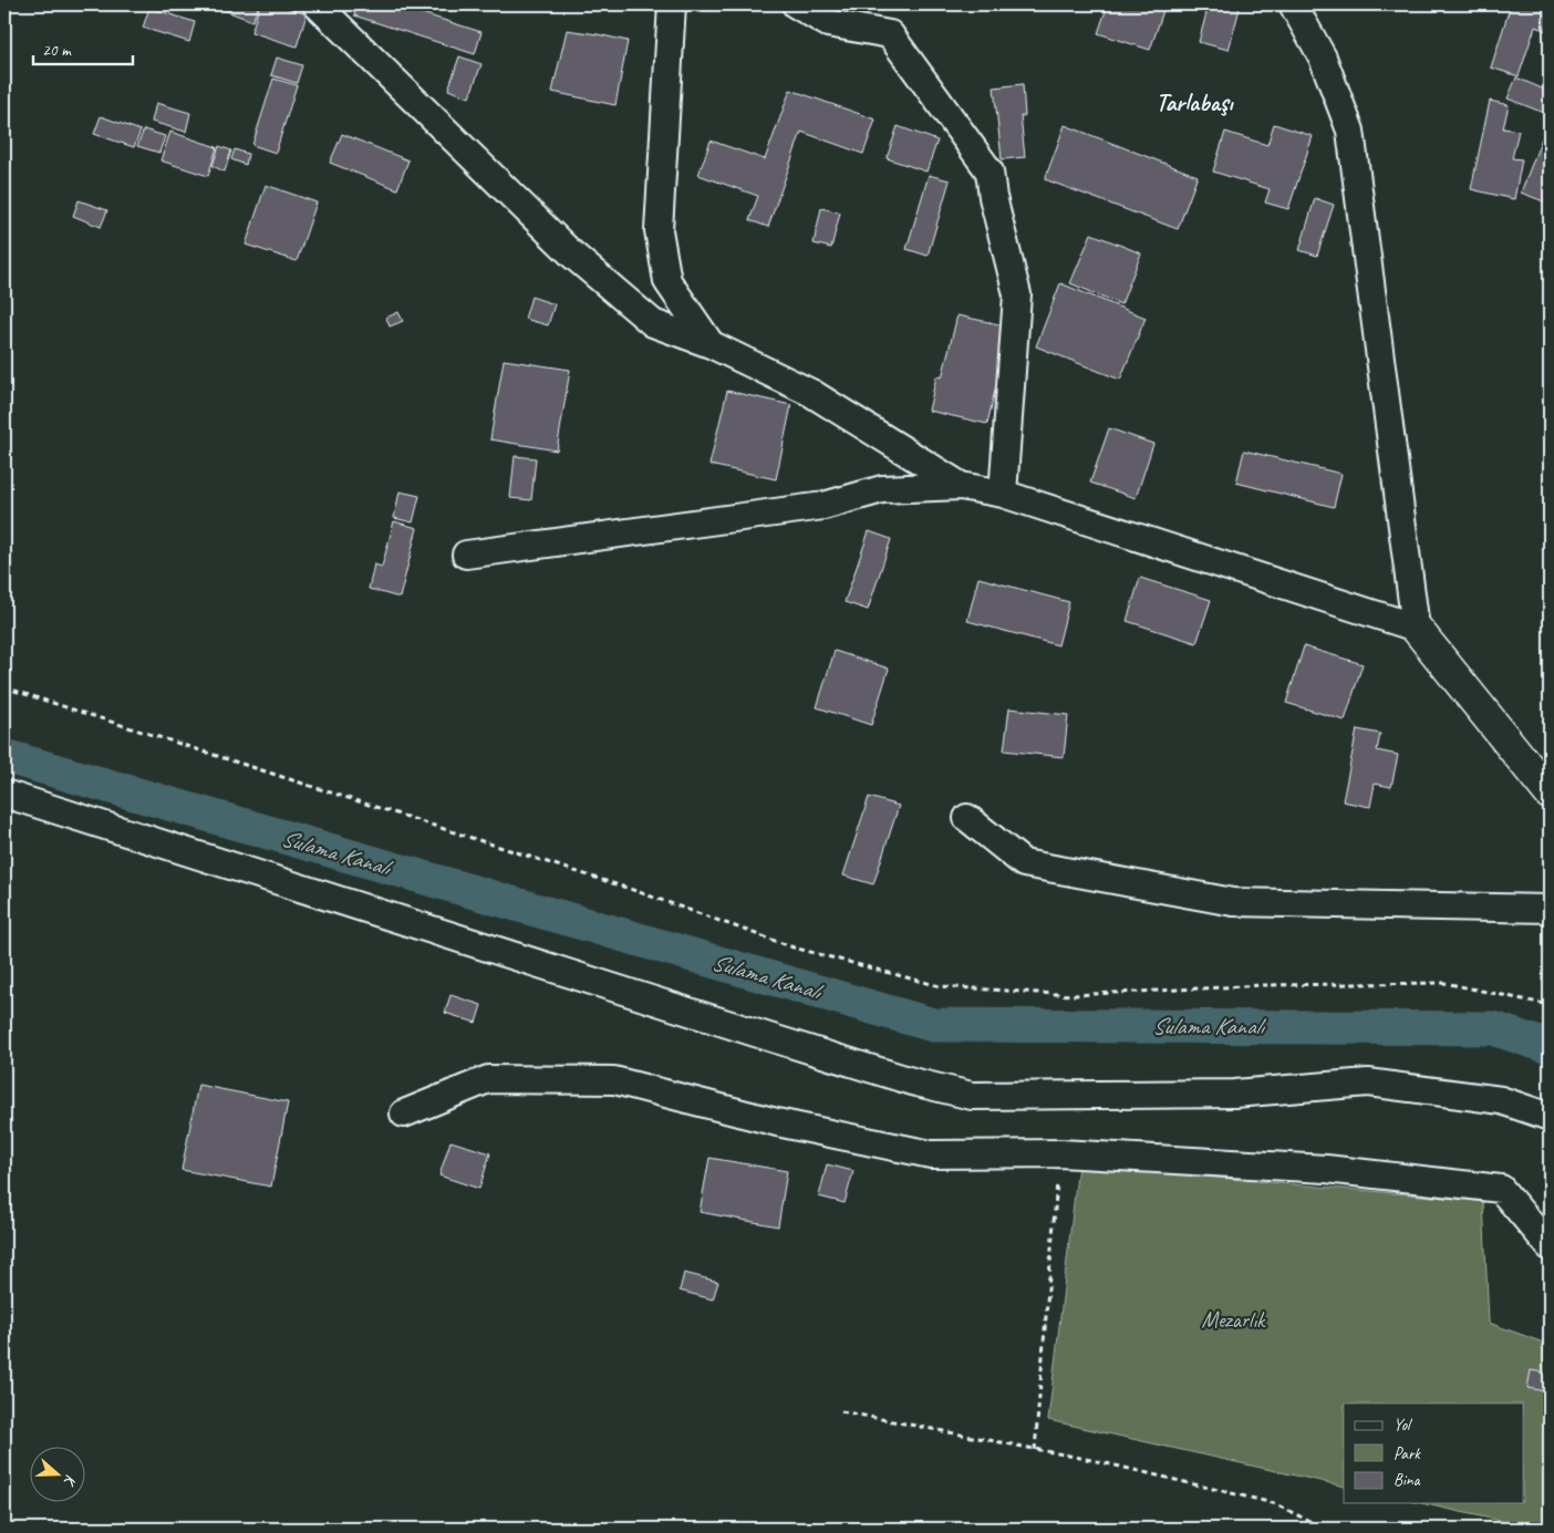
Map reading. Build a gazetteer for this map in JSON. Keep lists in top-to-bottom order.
{
  "districts": ["Tarlabaşı"],
  "water": ["Sulama Kanalı"],
  "parks": ["Mezarlık"],
  "legend": ["Yol", "Park", "Bina"],
  "scale_bar": "20 m",
  "north": "right"
}
